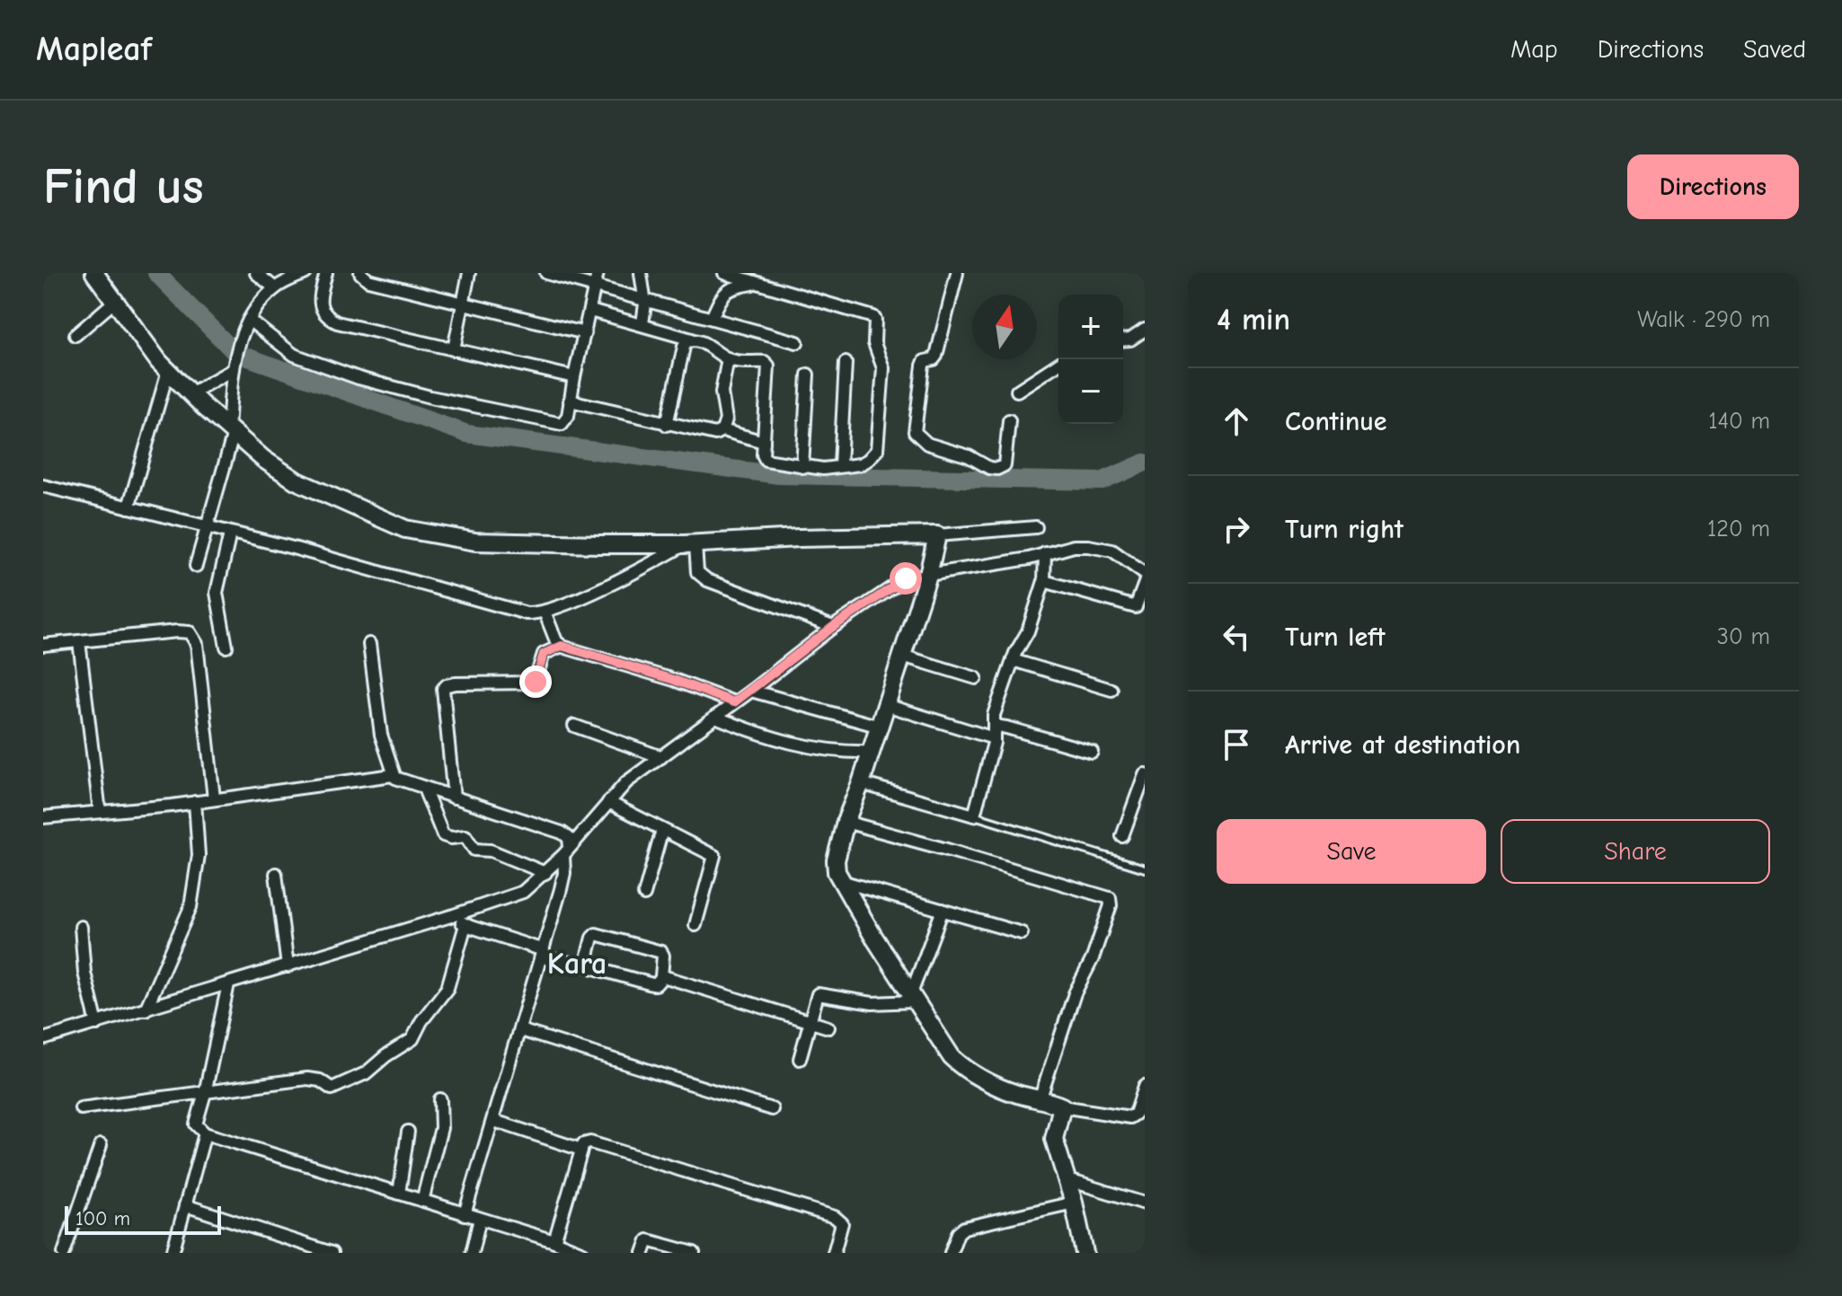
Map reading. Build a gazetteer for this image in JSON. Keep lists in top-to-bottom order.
{
  "districts": ["Kara"],
  "scale_bar": "100 m",
  "north": "top",
  "page": {
    "header": "Mapleaf",
    "nav": ["Map", "Directions", "Saved"],
    "buttons": [
      "Directions",
      ["Save", "Share"]
    ],
    "title": "Find us",
    "heading": ["4 min", "Walk · 290 m"],
    "map_buttons": ["+", "−"],
    "list": [
      ["Continue", "140 m"],
      ["Turn right", "120 m"],
      ["Turn left", "30 m"],
      "Arrive at destination"
    ],
    "scale": "100 m"
  }
}
